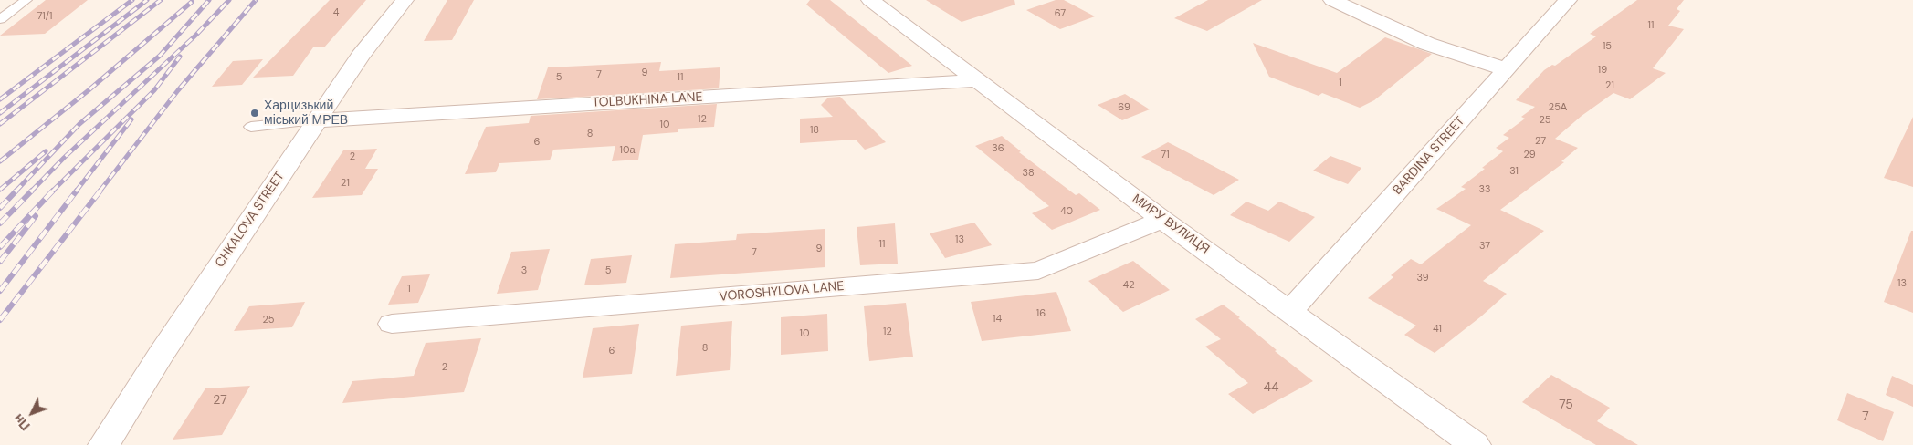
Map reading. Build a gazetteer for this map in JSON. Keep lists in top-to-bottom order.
{
  "streets": {
    "street": [
      "TOLBUKHINA LANE",
      "BARDINA STREET",
      "CHKALOVA STREET",
      "МИРУ ВУЛИЦЯ",
      "VOROSHYLOVA LANE"
    ]
  },
  "crossings": [
    ["TOLBUKHINA LANE", "CHKALOVA STREET"],
    ["TOLBUKHINA LANE", "МИРУ ВУЛИЦЯ"],
    ["BARDINA STREET", "МИРУ ВУЛИЦЯ"],
    ["МИРУ ВУЛИЦЯ", "VOROSHYLOVA LANE"]
  ],
  "places": ["Харцизький міський МРЕВ"],
  "house_numbers": [
    "4",
    "67",
    "71/1",
    "11",
    "15",
    "19",
    "9",
    "7",
    "5",
    "11",
    "1",
    "21",
    "69",
    "25А",
    "12",
    "25",
    "10",
    "18",
    "8",
    "27",
    "6",
    "36",
    "10а",
    "71",
    "29",
    "2",
    "31",
    "38",
    "21",
    "33",
    "40",
    "13",
    "11",
    "37",
    "9",
    "7",
    "3",
    "5",
    "39",
    "13",
    "42",
    "1",
    "16",
    "14",
    "25",
    "41",
    "12",
    "10",
    "8",
    "6",
    "2",
    "44",
    "27",
    "75",
    "7"
  ],
  "north": "bottom left"
}
